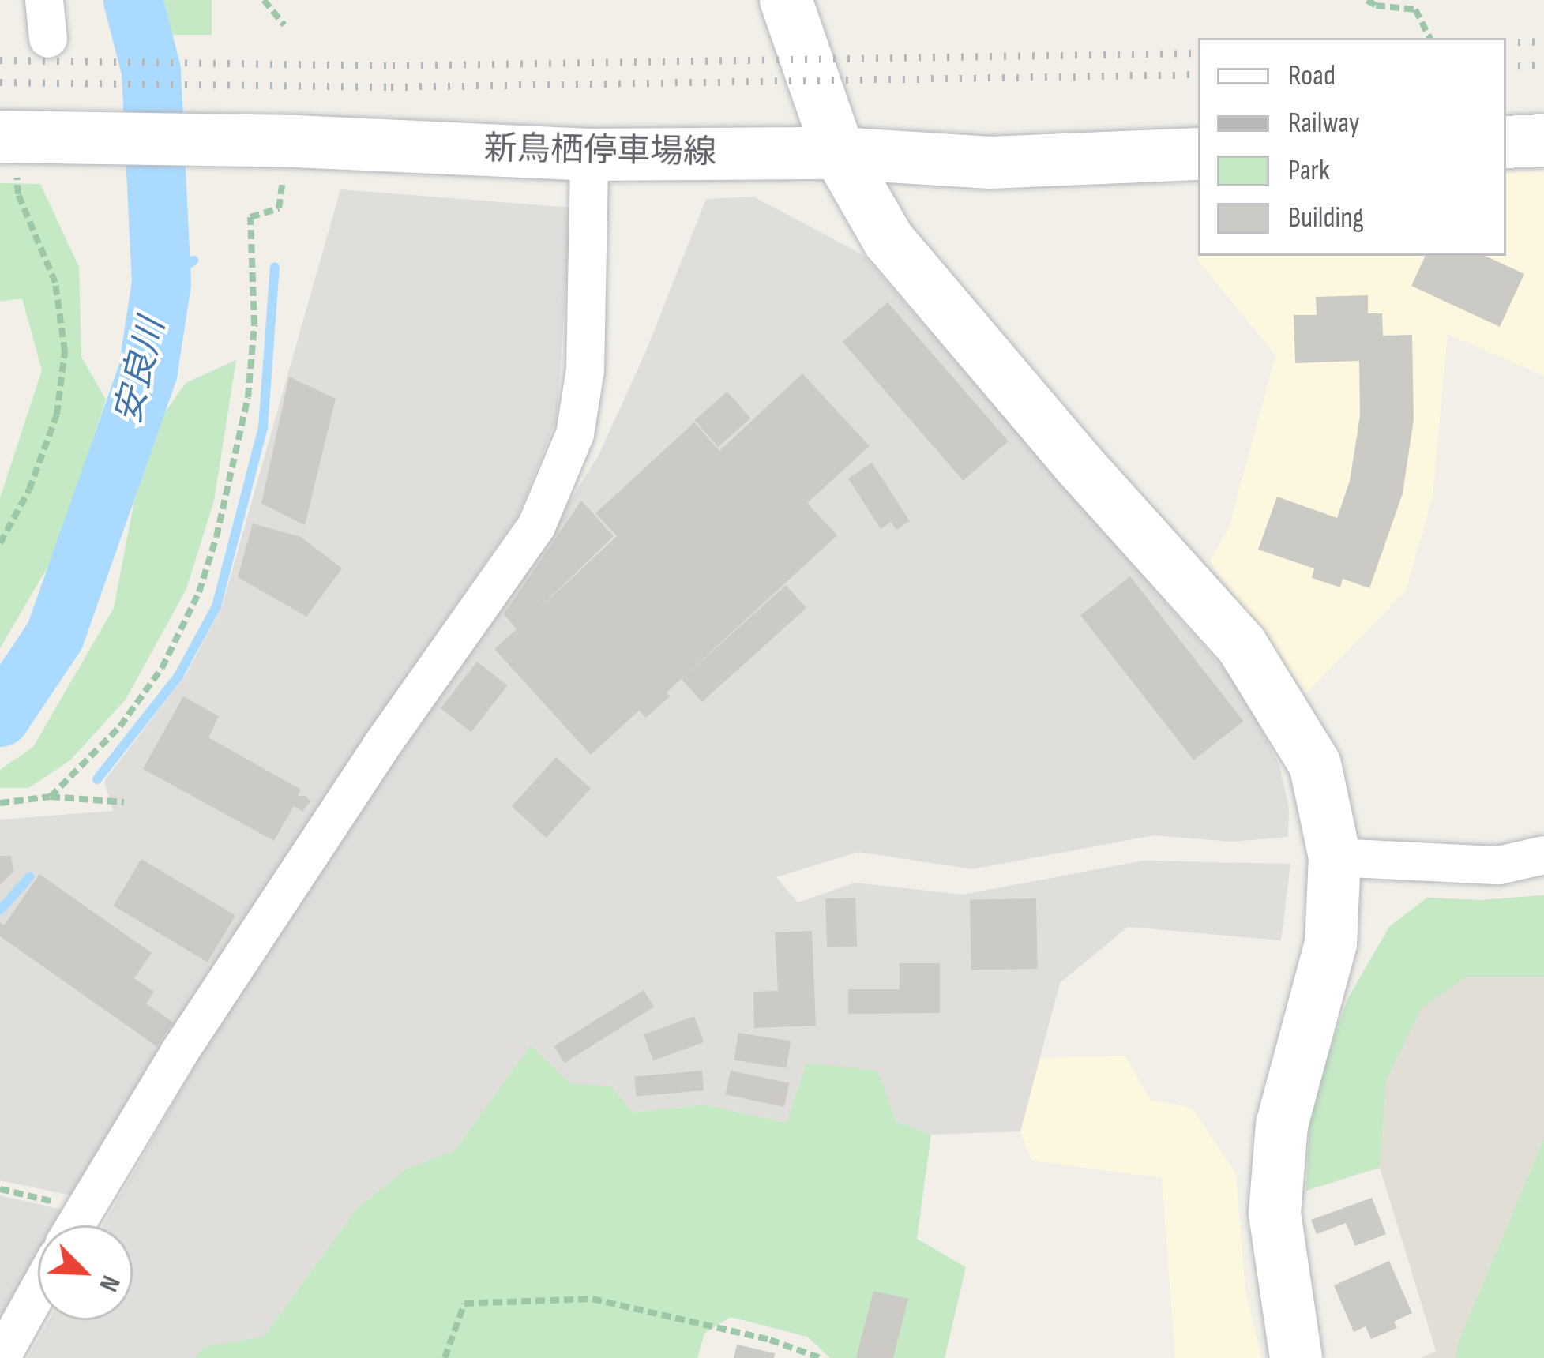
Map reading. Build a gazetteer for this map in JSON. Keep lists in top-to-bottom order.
{
  "streets": {
    "street": ["新鳥栖停車場線"]
  },
  "water": ["安良川"],
  "legend": [
    "Road",
    "Railway",
    "Park",
    "Building"
  ],
  "north": "bottom right"
}
